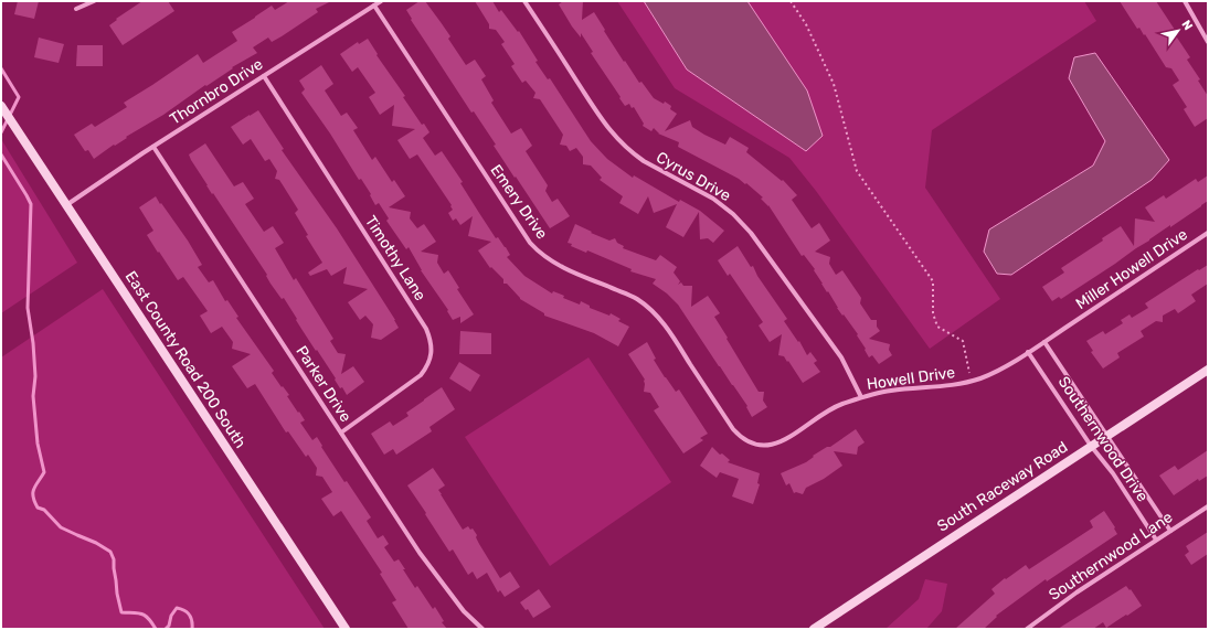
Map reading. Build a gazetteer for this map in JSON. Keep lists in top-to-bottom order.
{
  "streets": {
    "street": [
      "Thornbro Drive",
      "Cyrus Drive",
      "Emery Drive",
      "Timothy Lane",
      "Miller Howell Drive",
      "East County Road 200 South",
      "Howell Drive",
      "Parker Drive",
      "Southernwood Drive",
      "South Raceway Road",
      "Southernwood Lane"
    ]
  },
  "crossings": [
    ["Thornbro Drive", "Emery Drive"],
    ["Thornbro Drive", "Timothy Lane"],
    ["Thornbro Drive", "East County Road 200 South"],
    ["Thornbro Drive", "Parker Drive"],
    ["Cyrus Drive", "Howell Drive"],
    ["Emery Drive", "Howell Drive"],
    ["Timothy Lane", "Parker Drive"],
    ["Miller Howell Drive", "Howell Drive"],
    ["Howell Drive", "Southernwood Drive"],
    ["Southernwood Drive", "South Raceway Road"],
    ["Southernwood Drive", "Southernwood Lane"]
  ],
  "north": "top right"
}
